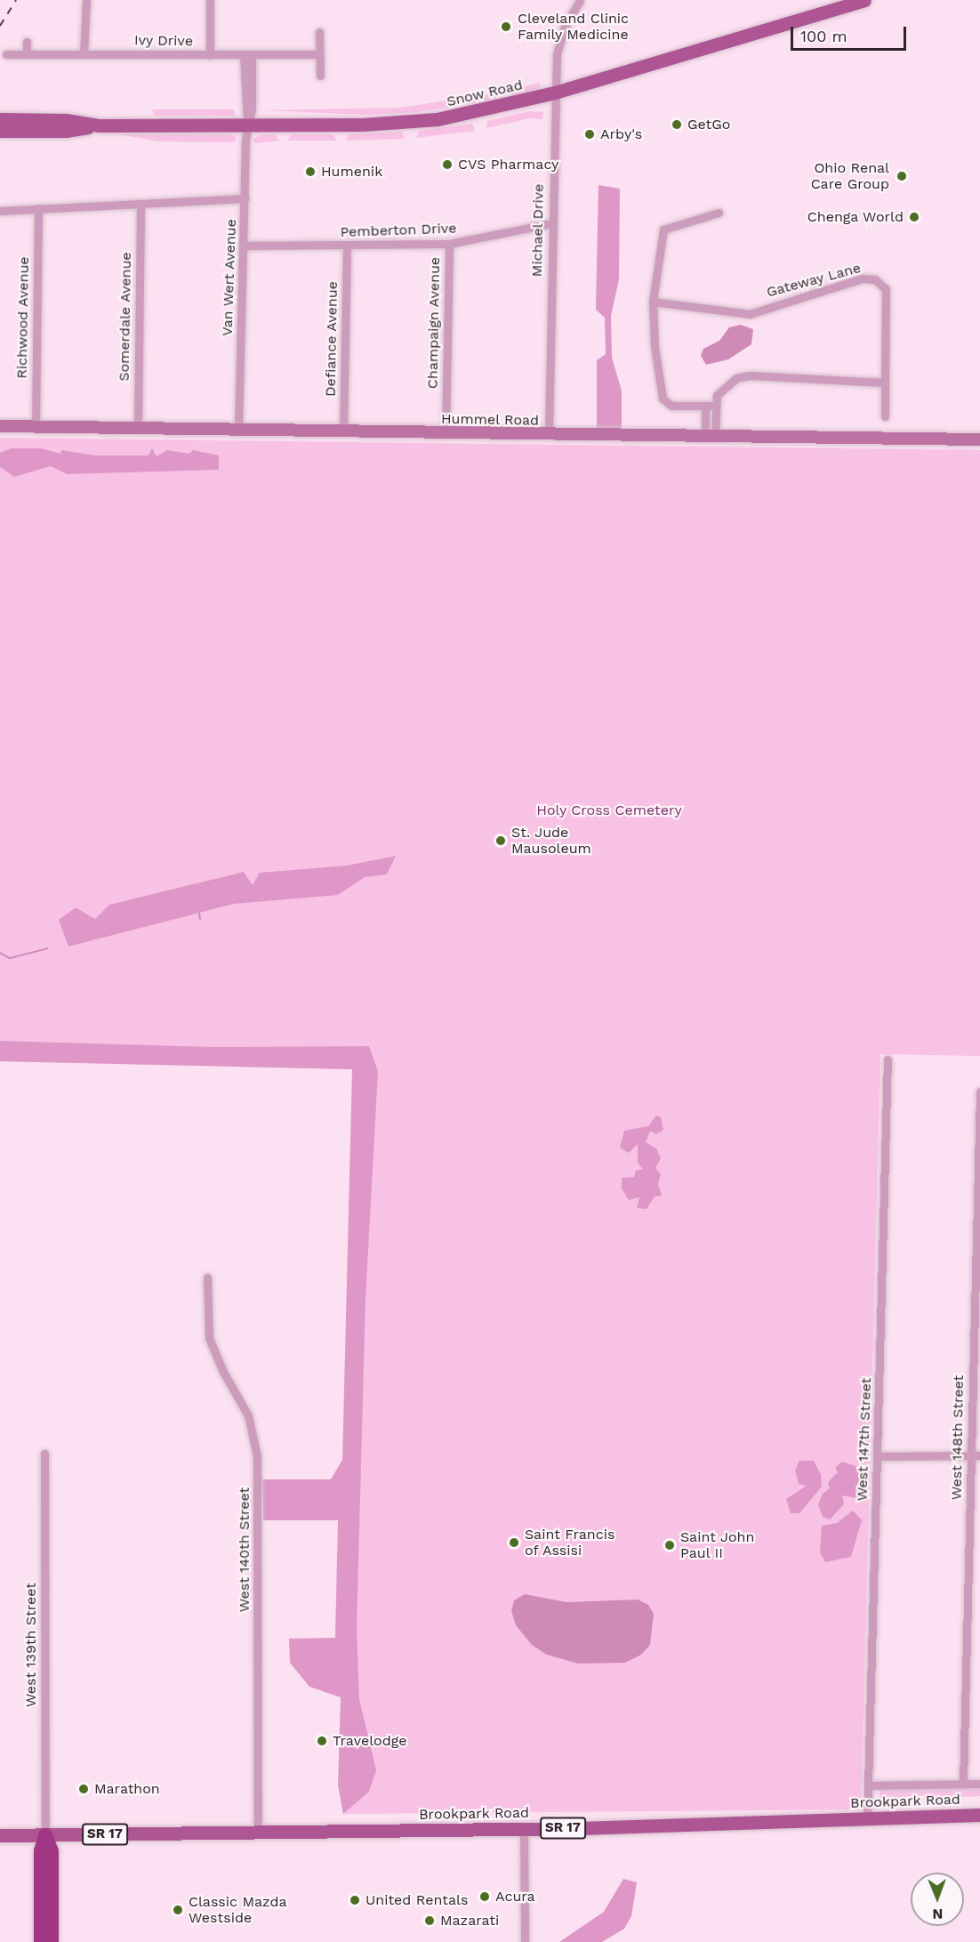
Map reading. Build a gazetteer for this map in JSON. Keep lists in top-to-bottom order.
{
  "streets": {
    "main road": ["Snow Road", "Brookpark Road", "SR 17"],
    "street": [
      "Ivy Drive",
      "Pemberton Drive",
      "Michael Drive",
      "Van Wert Avenue",
      "Gateway Lane",
      "Somerdale Avenue",
      "Richwood Avenue",
      "Champaign Avenue",
      "Defiance Avenue",
      "Hummel Road",
      "West 148th Street",
      "West 147th Street",
      "West 140th Street",
      "West 139th Street"
    ]
  },
  "crossings": [
    ["Ivy Drive", "Van Wert Avenue"],
    ["Snow Road", "Michael Drive"],
    ["Snow Road", "Van Wert Avenue"],
    ["Pemberton Drive", "Michael Drive"],
    ["Pemberton Drive", "Van Wert Avenue"],
    ["Pemberton Drive", "Champaign Avenue"],
    ["Pemberton Drive", "Defiance Avenue"],
    ["Michael Drive", "Hummel Road"],
    ["Van Wert Avenue", "Hummel Road"],
    ["Somerdale Avenue", "Hummel Road"],
    ["Richwood Avenue", "Hummel Road"],
    ["Champaign Avenue", "Hummel Road"],
    ["Defiance Avenue", "Hummel Road"],
    ["West 147th Street", "Brookpark Road"],
    ["West 140th Street", "Brookpark Road"],
    ["West 139th Street", "Brookpark Road"]
  ],
  "parks": ["Holy Cross Cemetery"],
  "places": [
    "Cleveland Clinic Family Medicine",
    "GetGo",
    "Arby's",
    "CVS Pharmacy",
    "Humenik",
    "Ohio Renal Care Group",
    "Chenga World",
    "St. Jude Mausoleum",
    "Saint Francis of Assisi",
    "Saint John Paul II",
    "Travelodge",
    "Marathon",
    "Acura",
    "United Rentals",
    "Classic Mazda Westside",
    "Mazarati"
  ],
  "scale_bar": "100 m",
  "north": "bottom"
}
